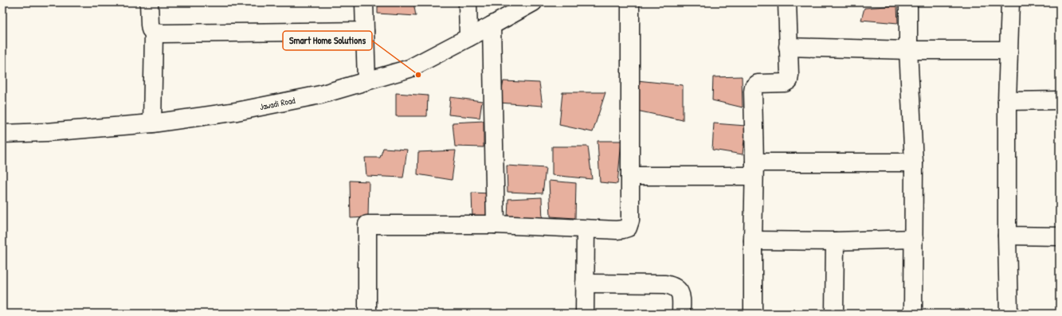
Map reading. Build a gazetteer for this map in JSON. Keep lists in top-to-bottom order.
{
  "streets": {
    "street": ["Jawadi Road"]
  },
  "places": ["Smart Home Solutions"]
}
